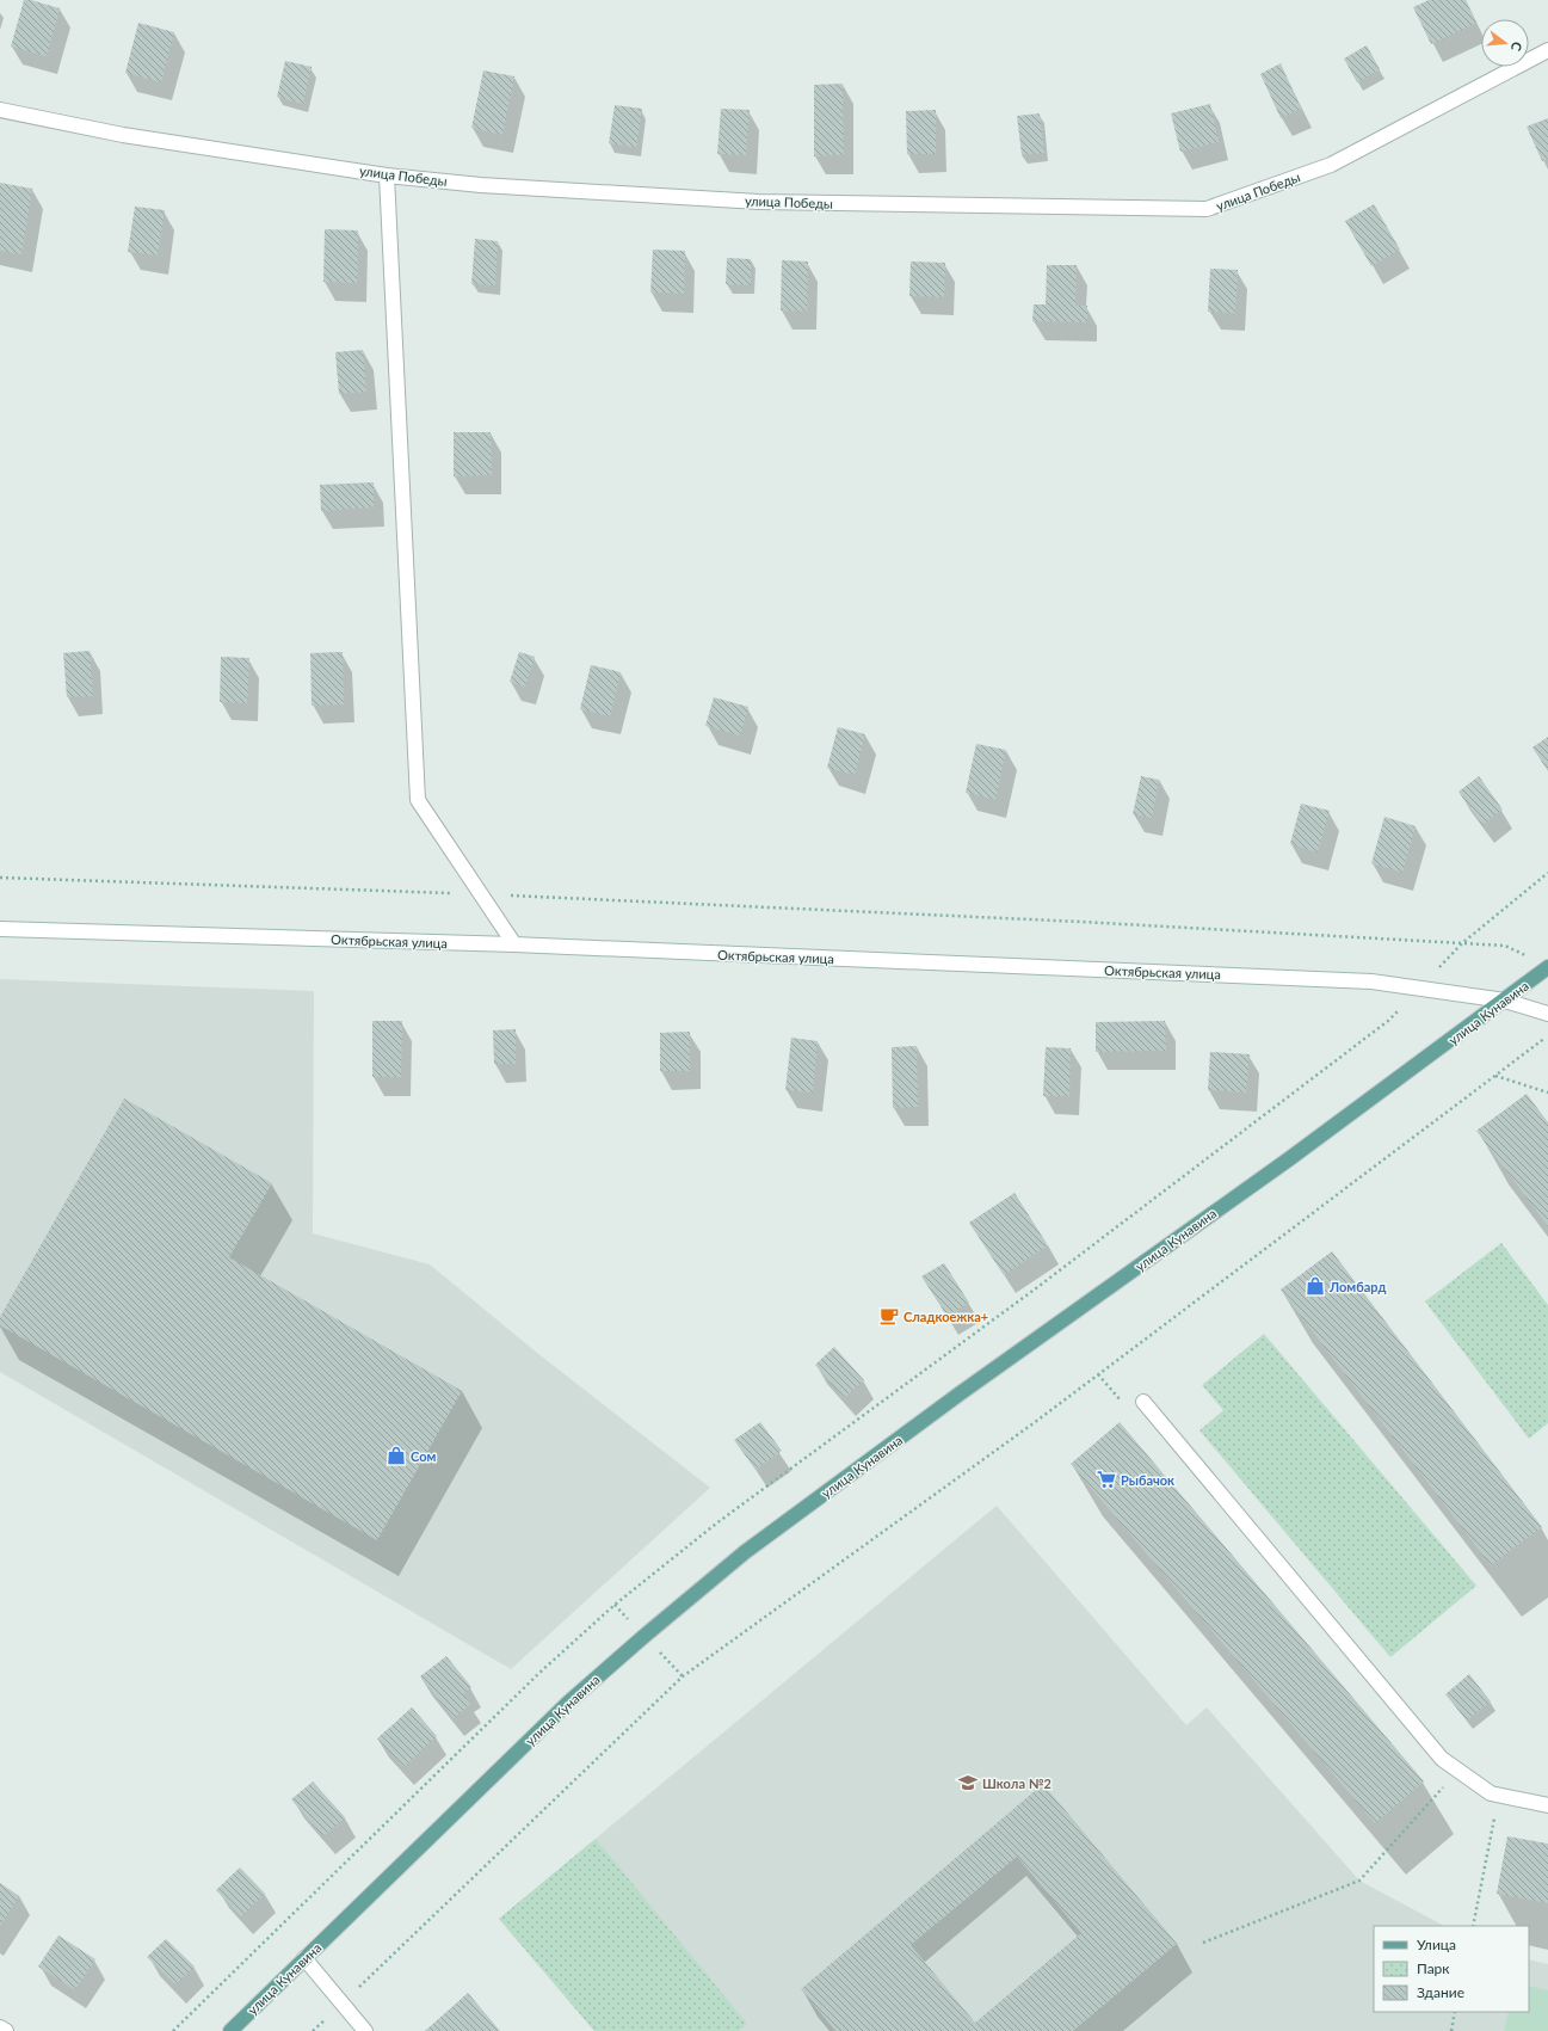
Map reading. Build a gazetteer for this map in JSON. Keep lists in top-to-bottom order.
{
  "streets": {
    "main road": ["улица Кунавина"],
    "street": ["улица Победы", "Октябрьская улица"]
  },
  "crossings": [
    ["Октябрьская улица", "улица Кунавина"]
  ],
  "places": {
    "shop": ["Ломбард", "Сом"],
    "cafe": ["Сладкоежка+"],
    "supermarket": ["Рыбачок"],
    "school or university": ["Школа №2"]
  },
  "legend": ["Улица", "Парк", "Здание"],
  "north": "right"
}
